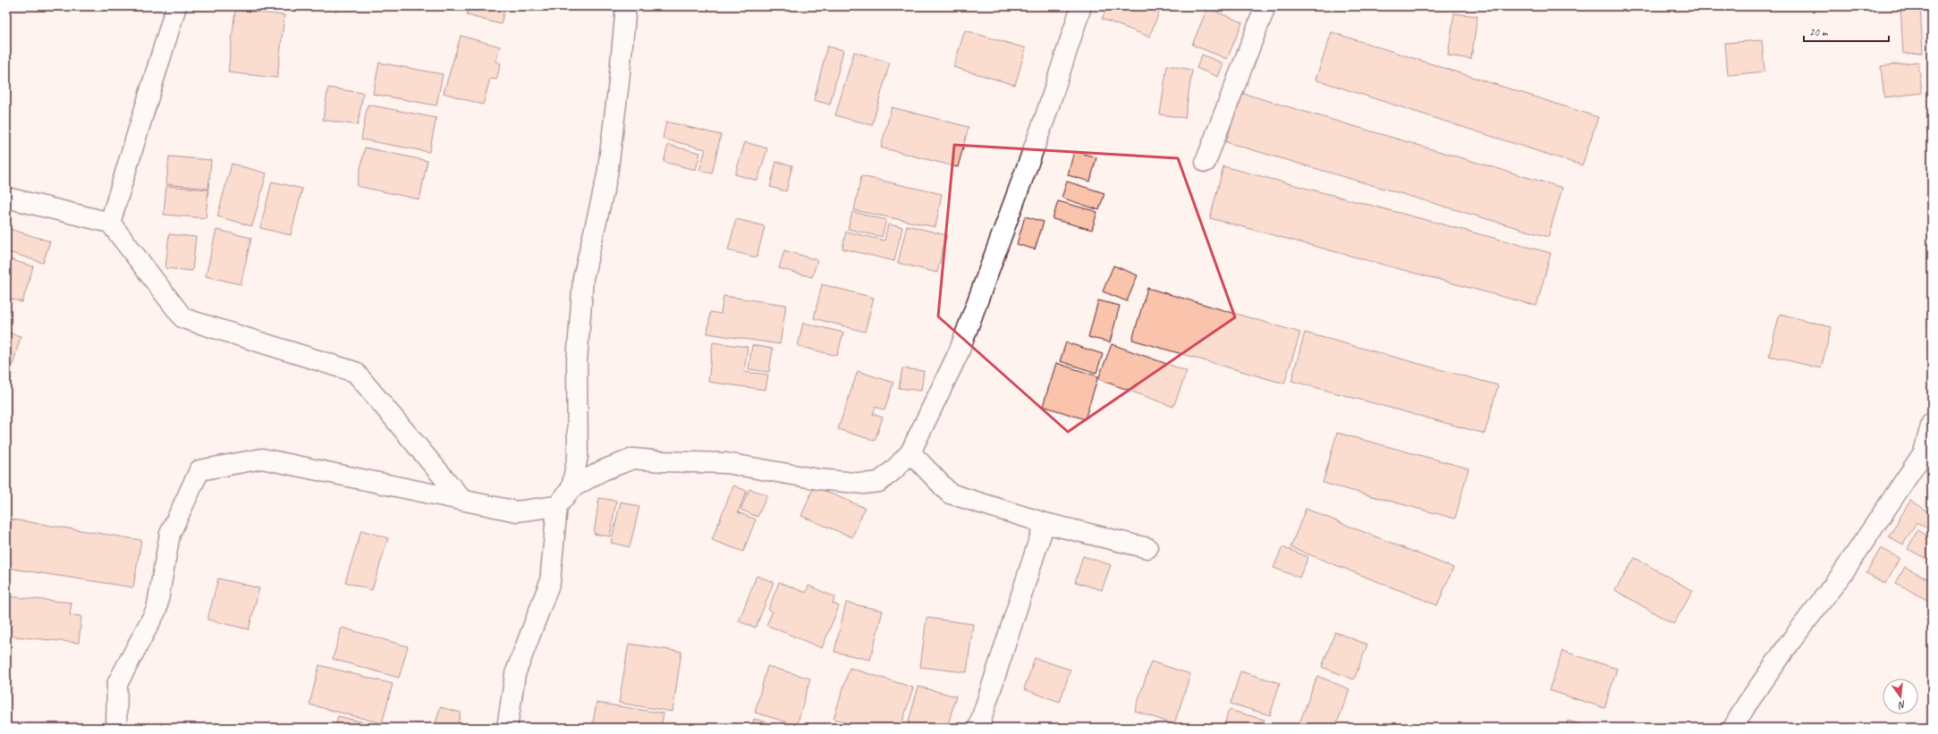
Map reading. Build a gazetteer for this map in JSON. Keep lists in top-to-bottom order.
{
  "scale_bar": "20 m",
  "north": "bottom"
}
